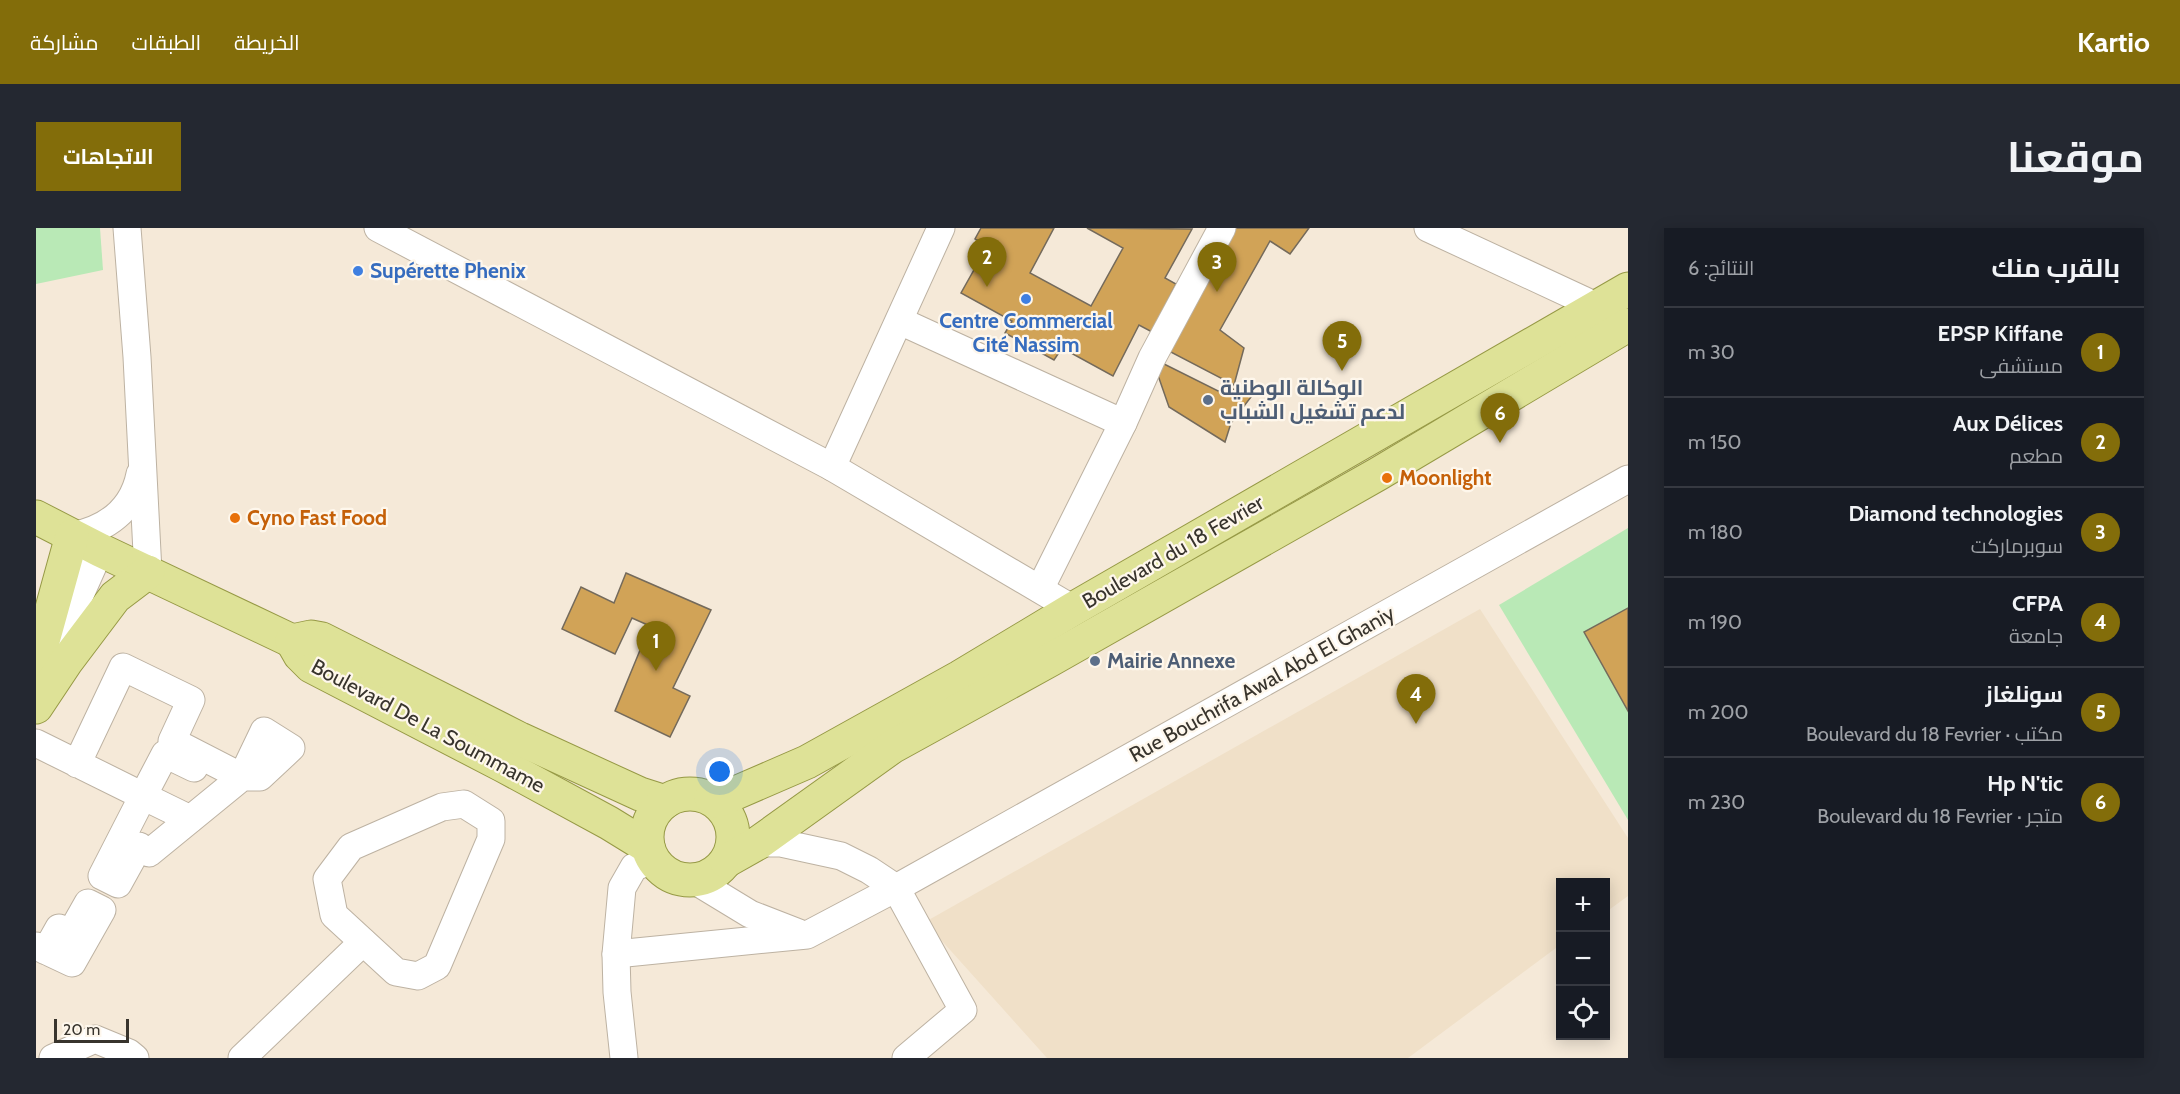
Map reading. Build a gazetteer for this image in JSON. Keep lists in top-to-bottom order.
{
  "streets": {
    "main road": ["Boulevard du 18 Fevrier", "Boulevard De La Soummame"],
    "street": ["Rue Bouchrifa Awal Abd El Ghaniy"]
  },
  "crossings": [
    ["Boulevard du 18 Fevrier", "Boulevard De La Soummame"]
  ],
  "places": [
    "Supérette Phenix",
    "Centre Commercial Cité Nassim",
    "الوكالة الوطنية لدعم تشغيل الشباب",
    "Moonlight",
    "Cyno Fast Food",
    "Mairie Annexe"
  ],
  "scale_bar": "20 m",
  "page": {
    "header": "Kartio",
    "nav": ["الخريطة", "الطبقات", "مشاركة"],
    "title": "موقعنا",
    "buttons": "الاتجاهات",
    "heading": ["بالقرب منك", "النتائج: 6"],
    "pins": [
      "2",
      "3",
      "5",
      "6",
      "1",
      "4"
    ],
    "list": [
      {
        "mark": "1",
        "name": "EPSP Kiffane",
        "note": "مستشفى",
        "value": "30 m"
      },
      {
        "mark": "2",
        "name": "Aux Délices",
        "note": "مطعم",
        "value": "150 m"
      },
      {
        "mark": "3",
        "name": "Diamond technologies",
        "note": "سوبرماركت",
        "value": "180 m"
      },
      {
        "mark": "4",
        "name": "CFPA",
        "note": "جامعة",
        "value": "190 m"
      },
      {
        "mark": "5",
        "name": "سونلغاز",
        "note": "مكتب · Boulevard du 18 Fevrier",
        "value": "200 m"
      },
      {
        "mark": "6",
        "name": "Hp N'tic",
        "note": "متجر · Boulevard du 18 Fevrier",
        "value": "230 m"
      }
    ],
    "map_buttons": ["+", "−"],
    "scale": "20 m"
  }
}
